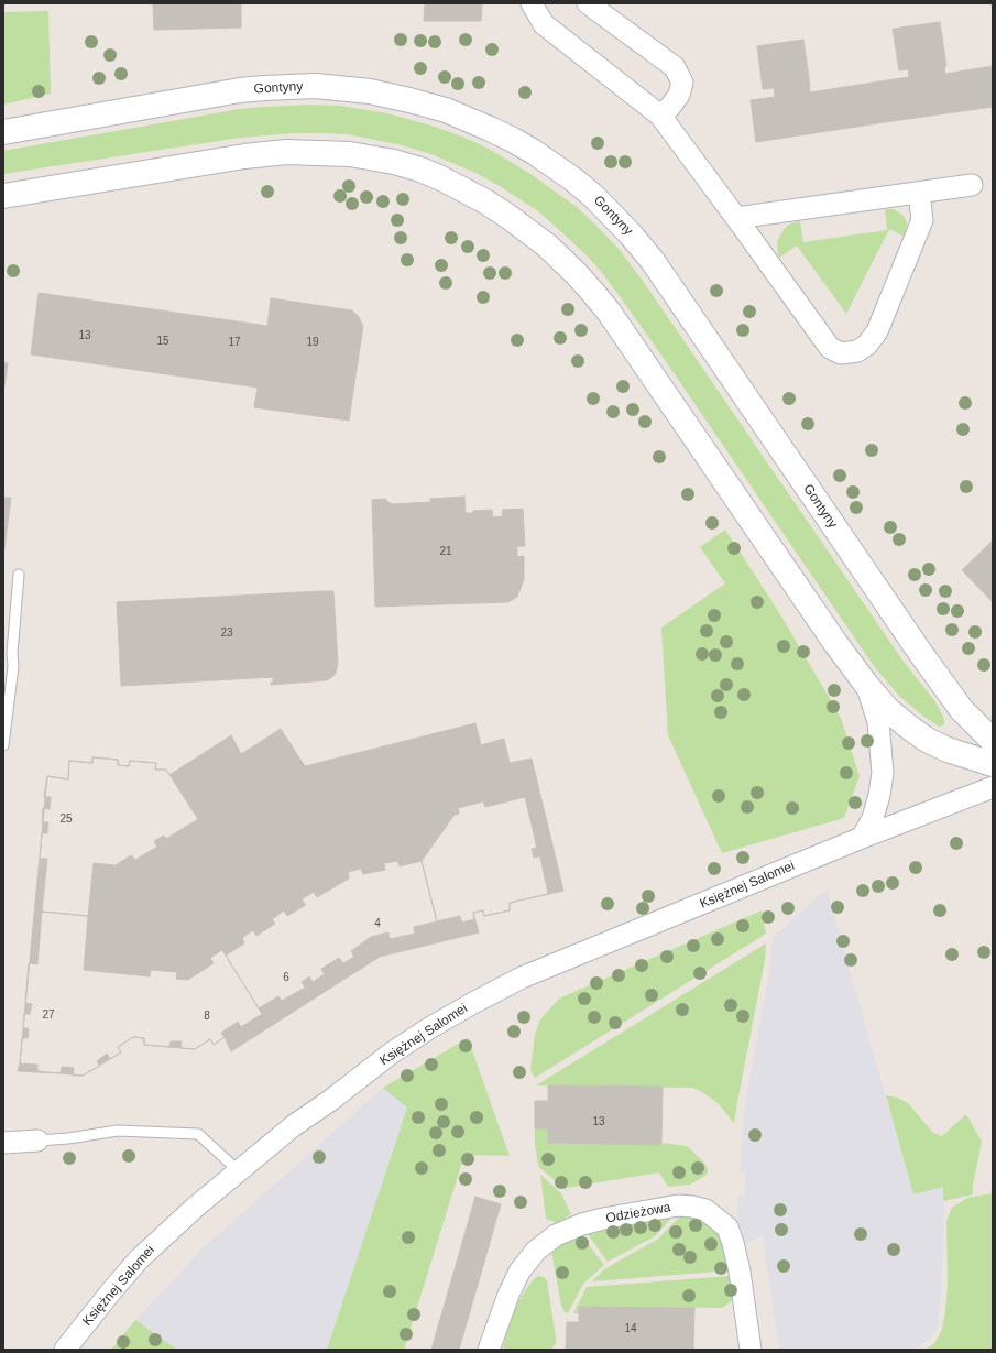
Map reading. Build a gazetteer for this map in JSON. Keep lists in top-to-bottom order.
{
  "streets": {
    "street": ["Gontyny", "Księżnej Salomei", "Odzieżowa"]
  },
  "house_numbers": [
    "13",
    "15",
    "17",
    "19",
    "21",
    "23",
    "25",
    "4",
    "6",
    "27",
    "8",
    "13",
    "14"
  ]
}
